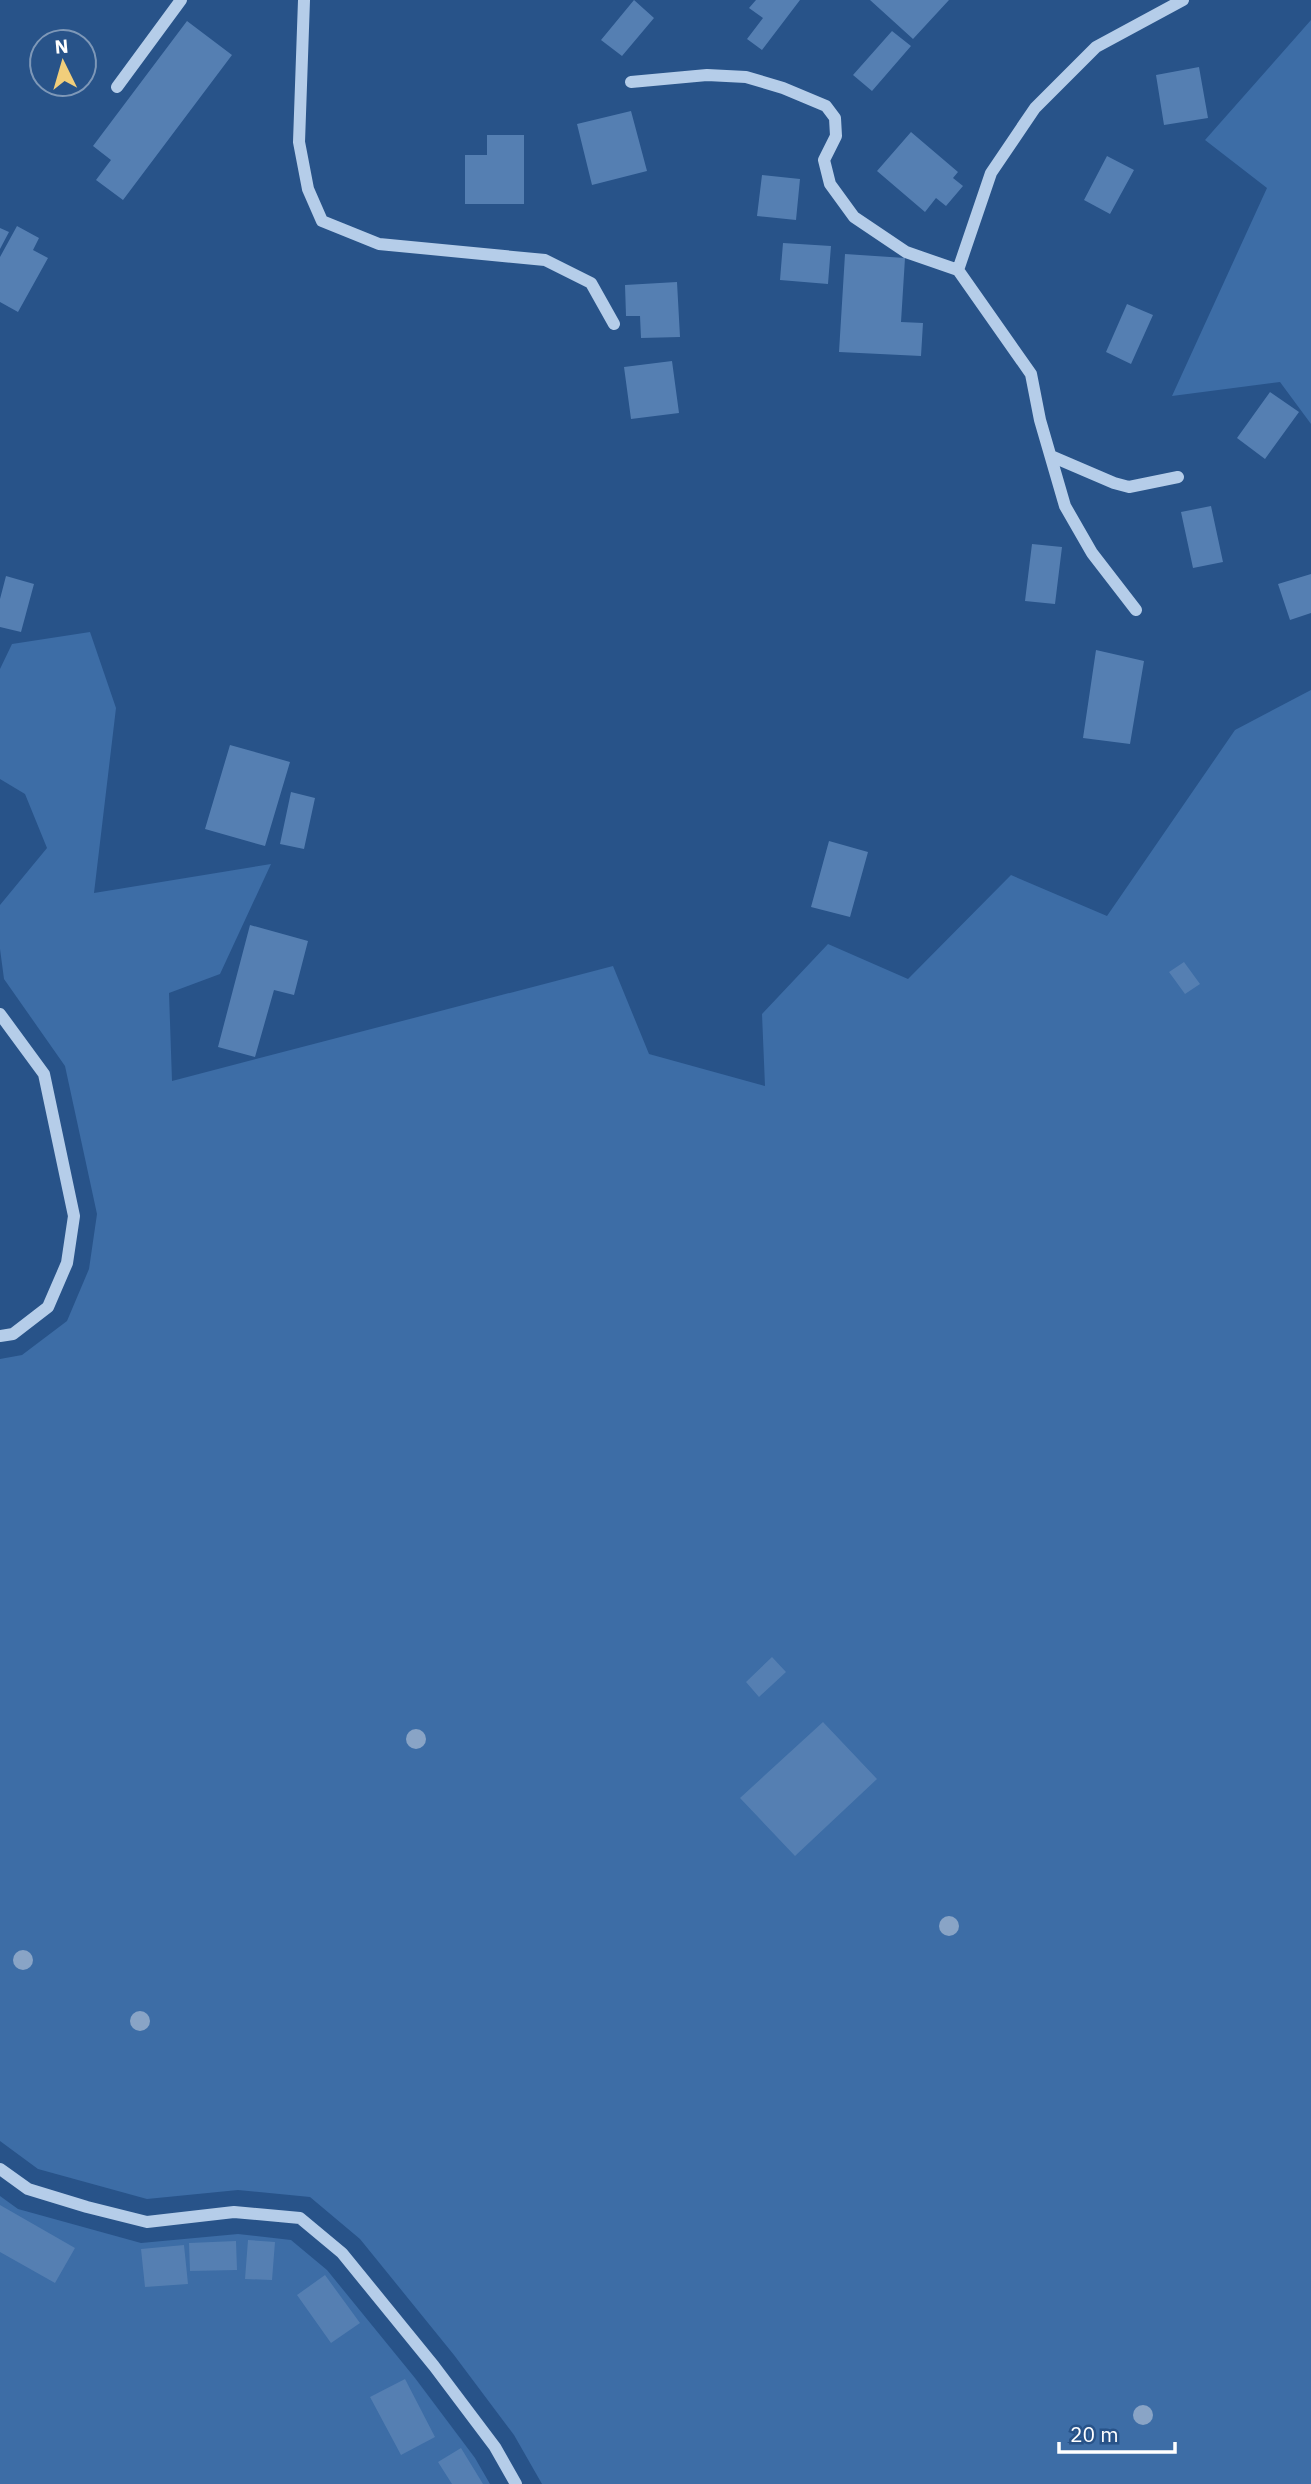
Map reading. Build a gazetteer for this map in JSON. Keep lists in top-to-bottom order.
{
  "scale_bar": "20 m",
  "north": "top"
}
